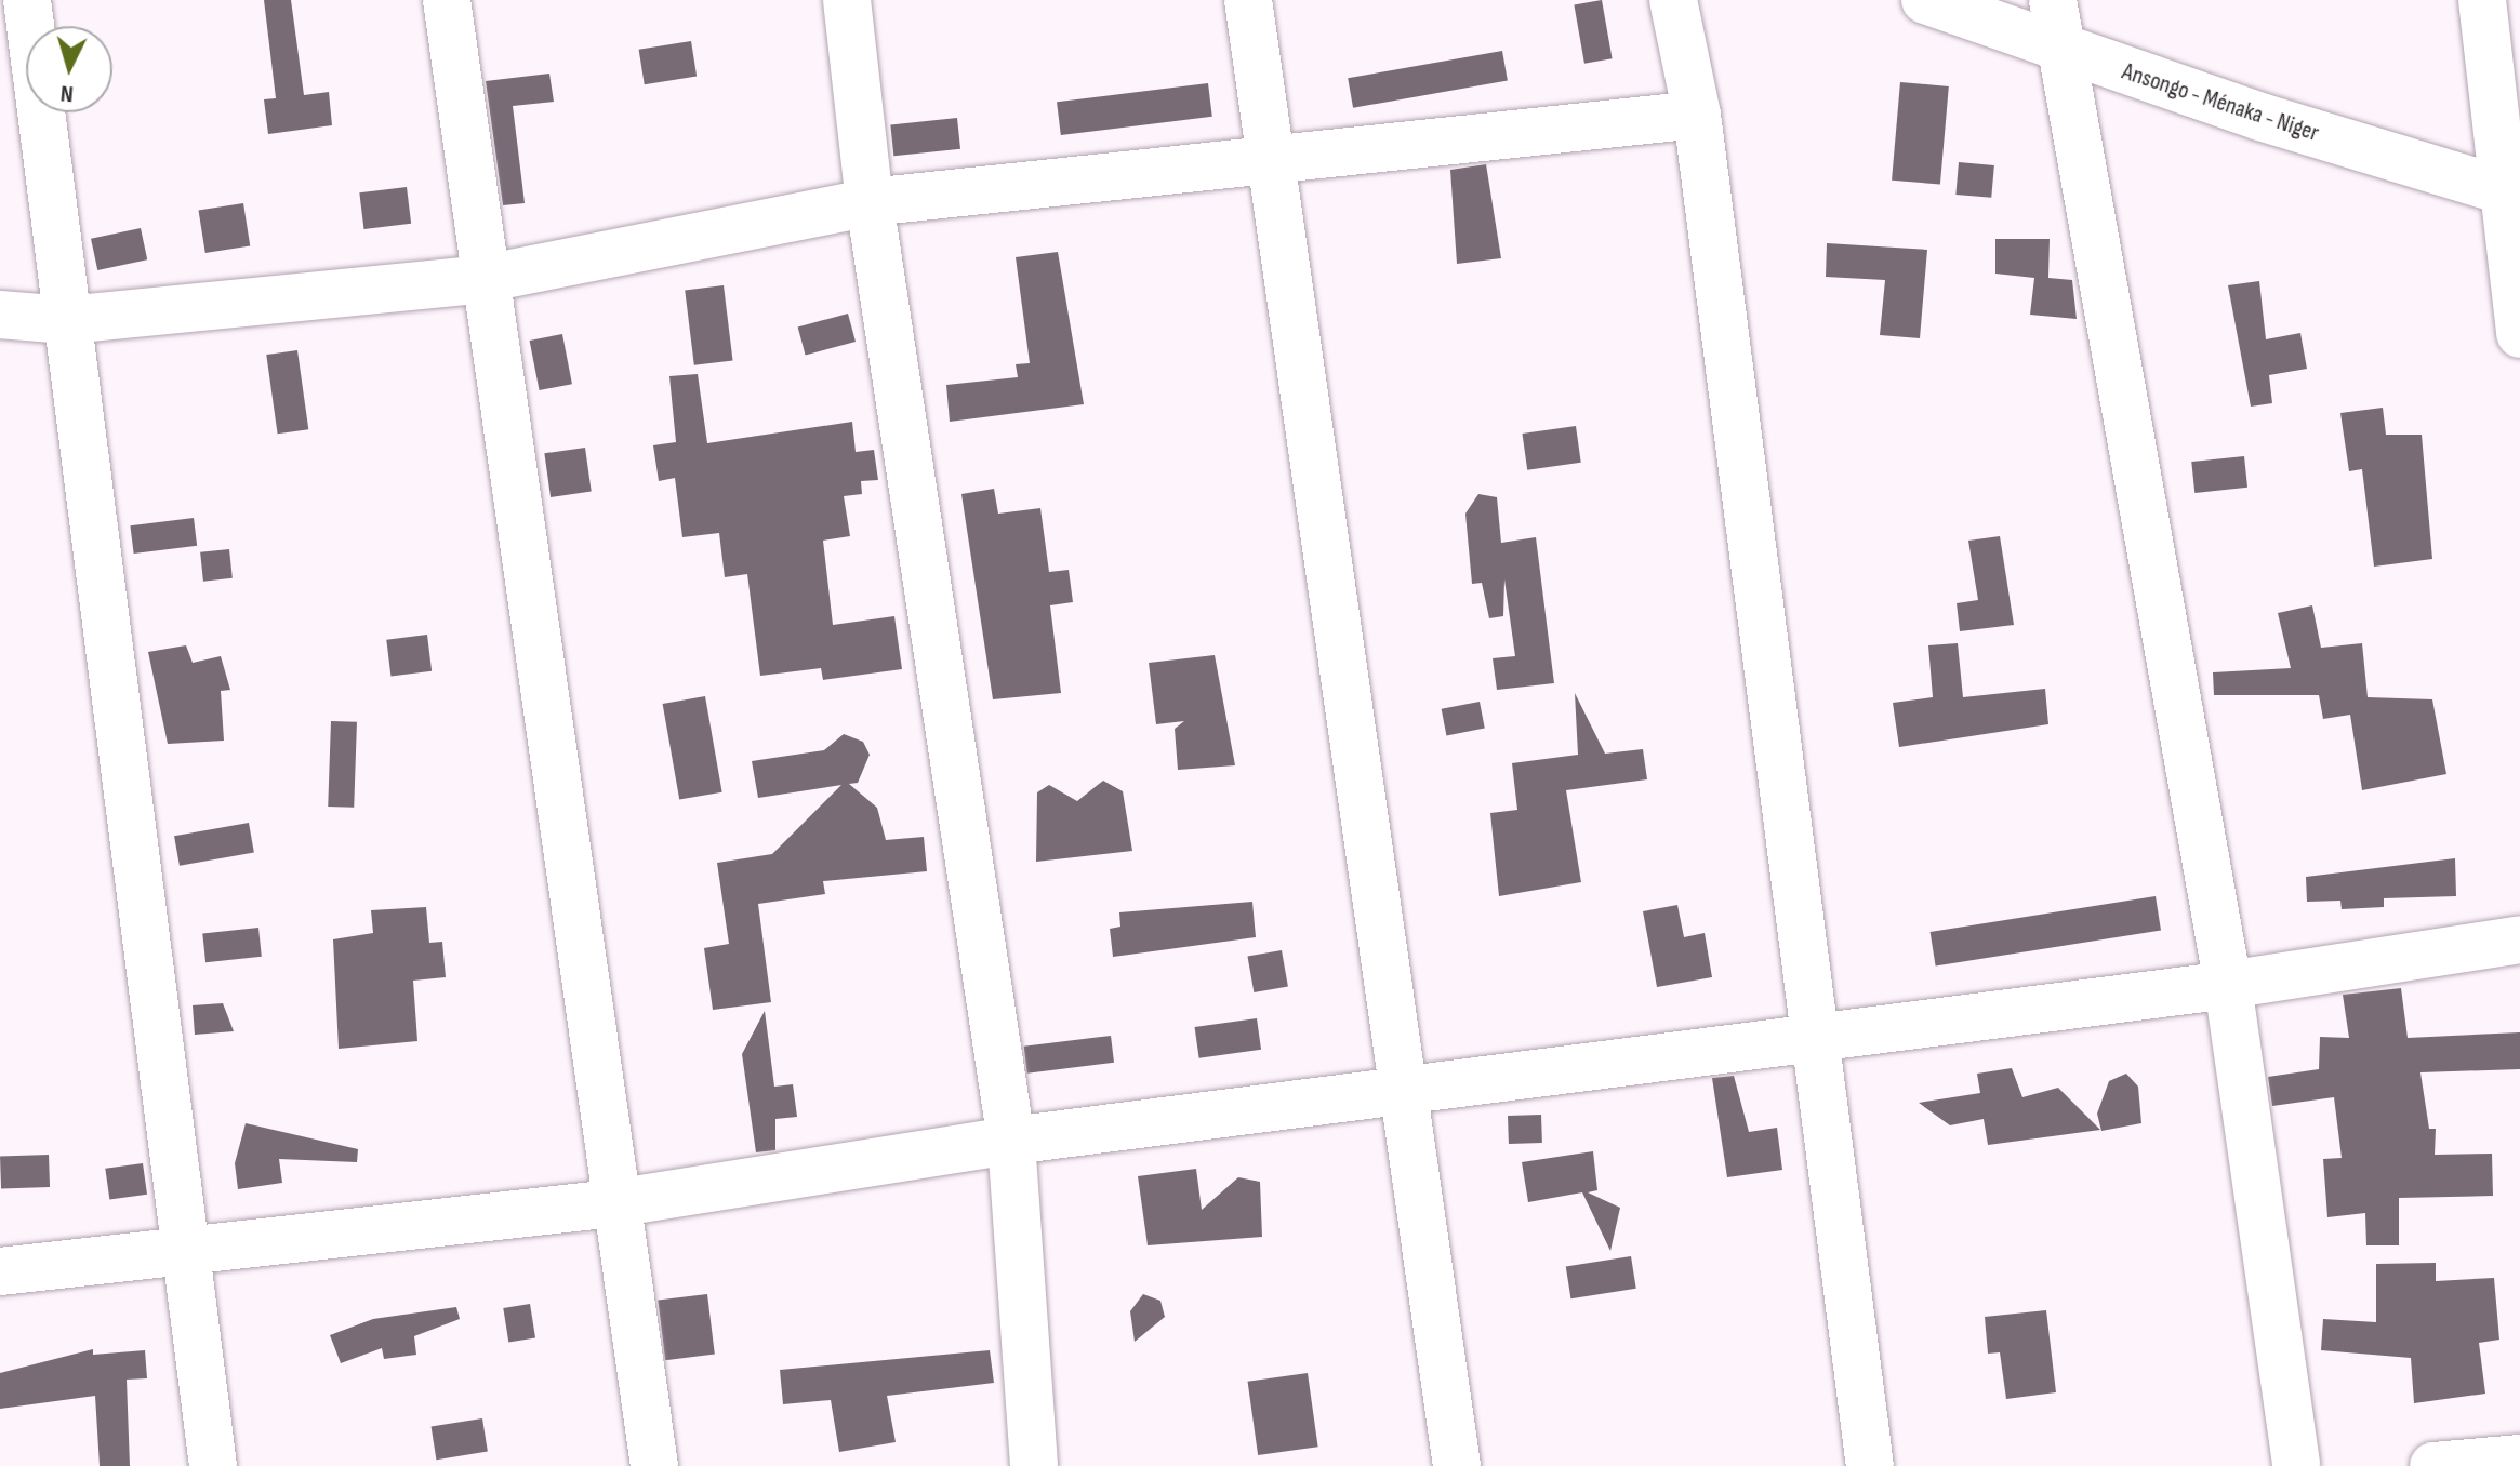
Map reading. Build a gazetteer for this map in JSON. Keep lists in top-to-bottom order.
{
  "streets": {
    "street": ["Ansongo - Ménaka - Niger"]
  },
  "north": "bottom"
}
